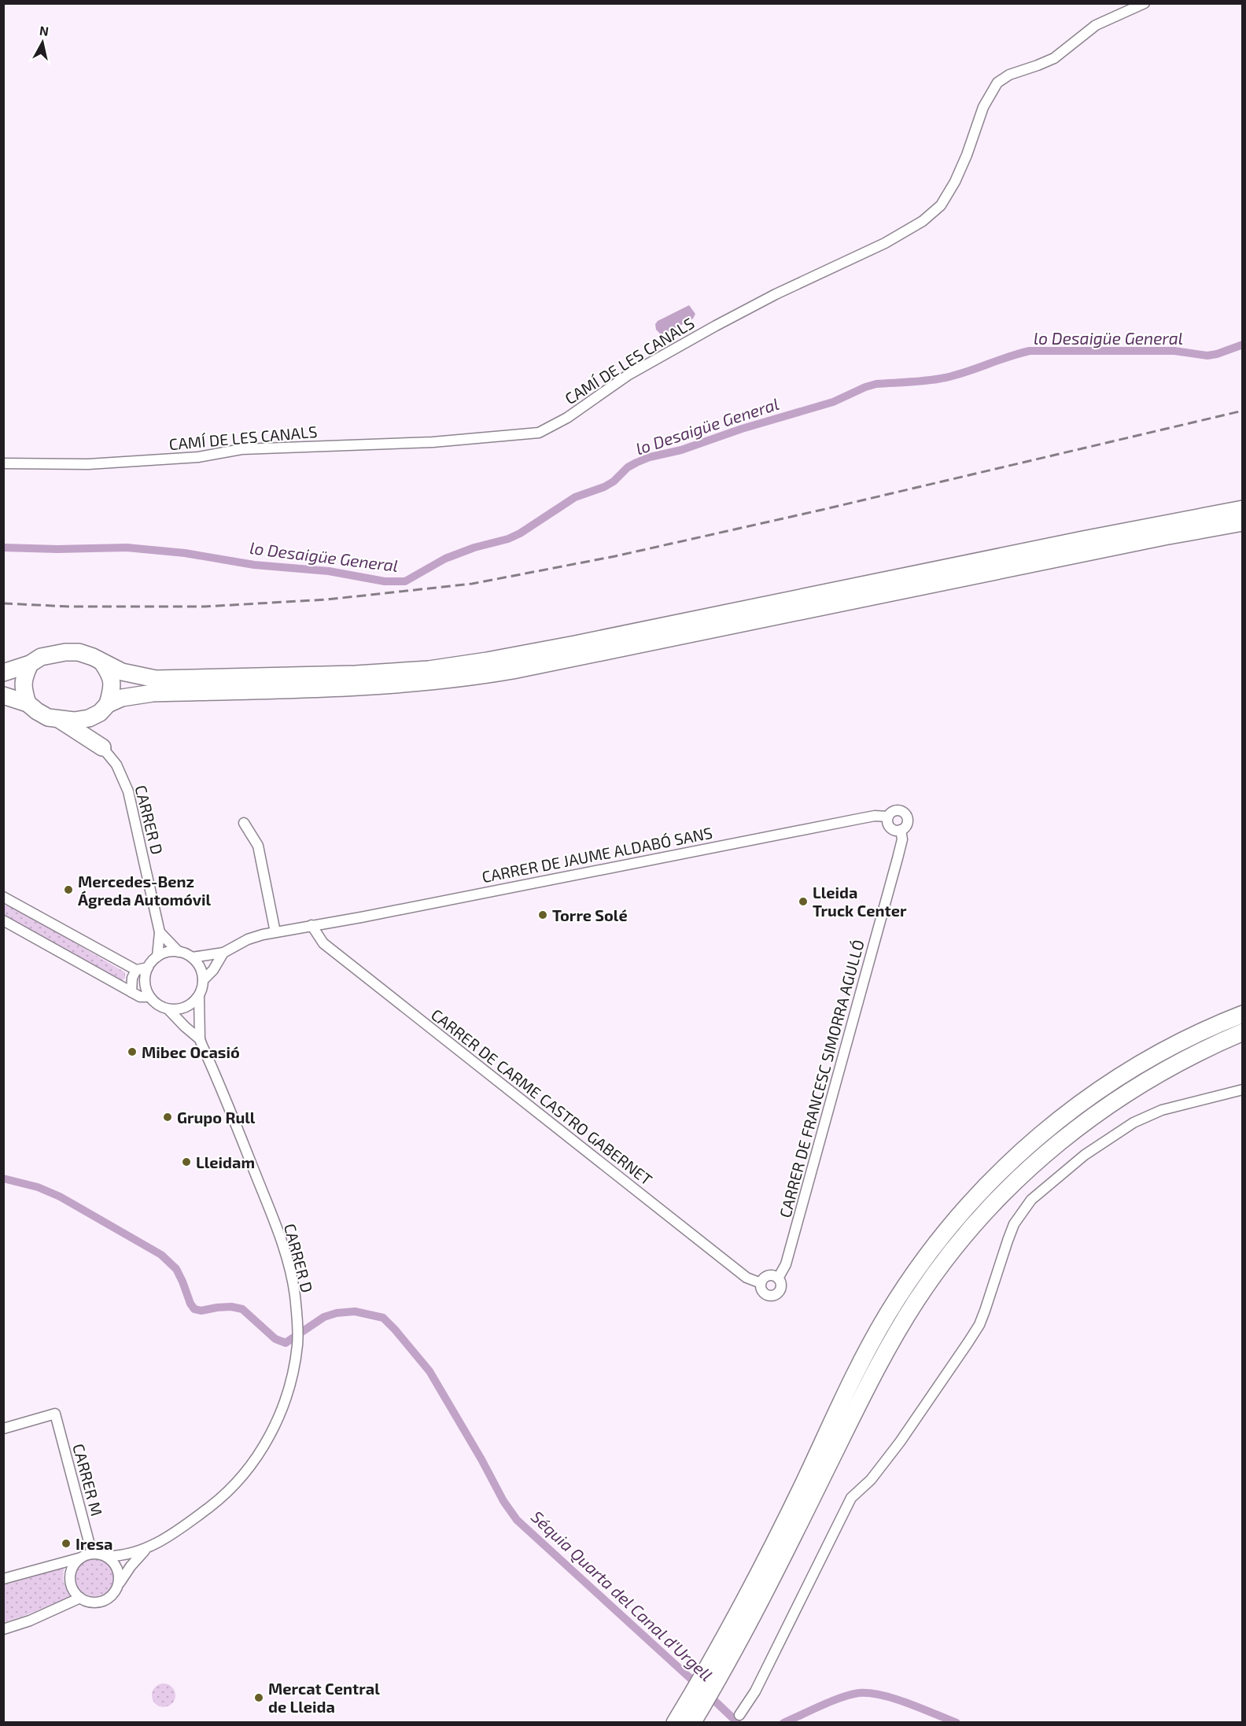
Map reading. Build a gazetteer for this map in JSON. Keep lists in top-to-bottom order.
{
  "streets": {
    "street": [
      "CAMÍ DE LES CANALS",
      "CARRER D",
      "CARRER DE JAUME ALDABÓ SANS",
      "CARRER DE FRANCESC SIMORRA AGULLÓ",
      "CARRER DE CARME CASTRO GABERNET",
      "CARRER M"
    ]
  },
  "crossings": [
    ["CARRER D", "CARRER M"],
    ["CARRER DE JAUME ALDABÓ SANS", "CARRER DE FRANCESC SIMORRA AGULLÓ"],
    ["CARRER DE JAUME ALDABÓ SANS", "CARRER DE CARME CASTRO GABERNET"],
    ["CARRER DE FRANCESC SIMORRA AGULLÓ", "CARRER DE CARME CASTRO GABERNET"]
  ],
  "water": ["lo Desaigüe General", "Séquia Quarta del Canal d'Urgell"],
  "places": [
    "Mercedes-Benz Ágreda Automóvil",
    "Lleida Truck Center",
    "Torre Solé",
    "Mibec Ocasió",
    "Grupo Rull",
    "Lleidam",
    "Iresa",
    "Mercat Central de Lleida"
  ],
  "north": "top"
}
